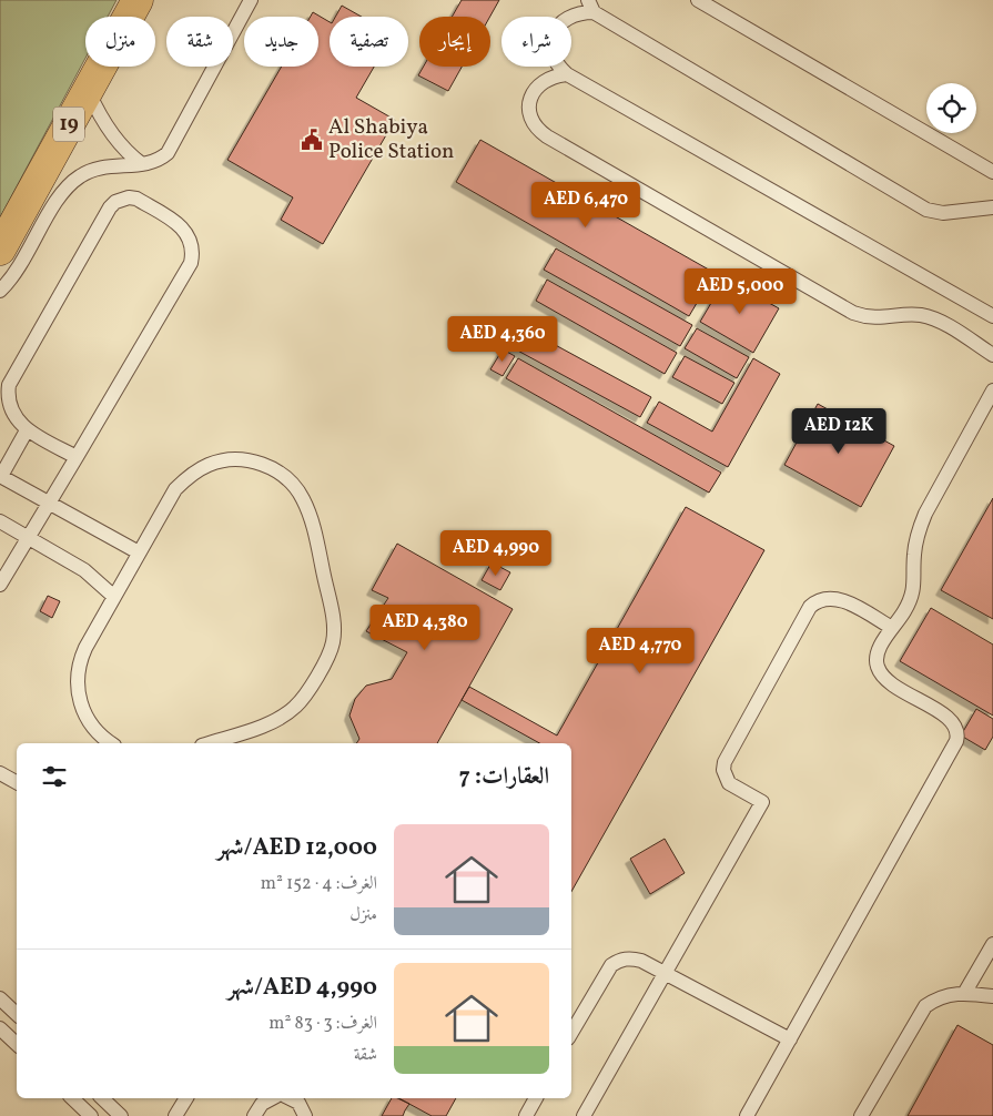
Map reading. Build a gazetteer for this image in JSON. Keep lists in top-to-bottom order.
{
  "streets": {
    "main road": ["19"]
  },
  "places": {
    "public building": ["Al Shabiya Police Station"]
  },
  "page": {
    "chip": [
      "شراء",
      "إيجار",
      "تصفية",
      "جديد",
      "شقة",
      "منزل"
    ],
    "price": [
      "AED 6,470",
      "AED 5,000",
      "AED 4,360",
      "AED 12K",
      "AED 4,990",
      "AED 4,380",
      "AED 4,770"
    ],
    "heading": "العقارات: 7",
    "list": [
      {
        "name": "AED 12,000/شهر",
        "note": "الغرف: 4 · 152 m² · منزل"
      },
      {
        "name": "AED 4,990/شهر",
        "note": "الغرف: 3 · 83 m² · شقة"
      }
    ]
  }
}
